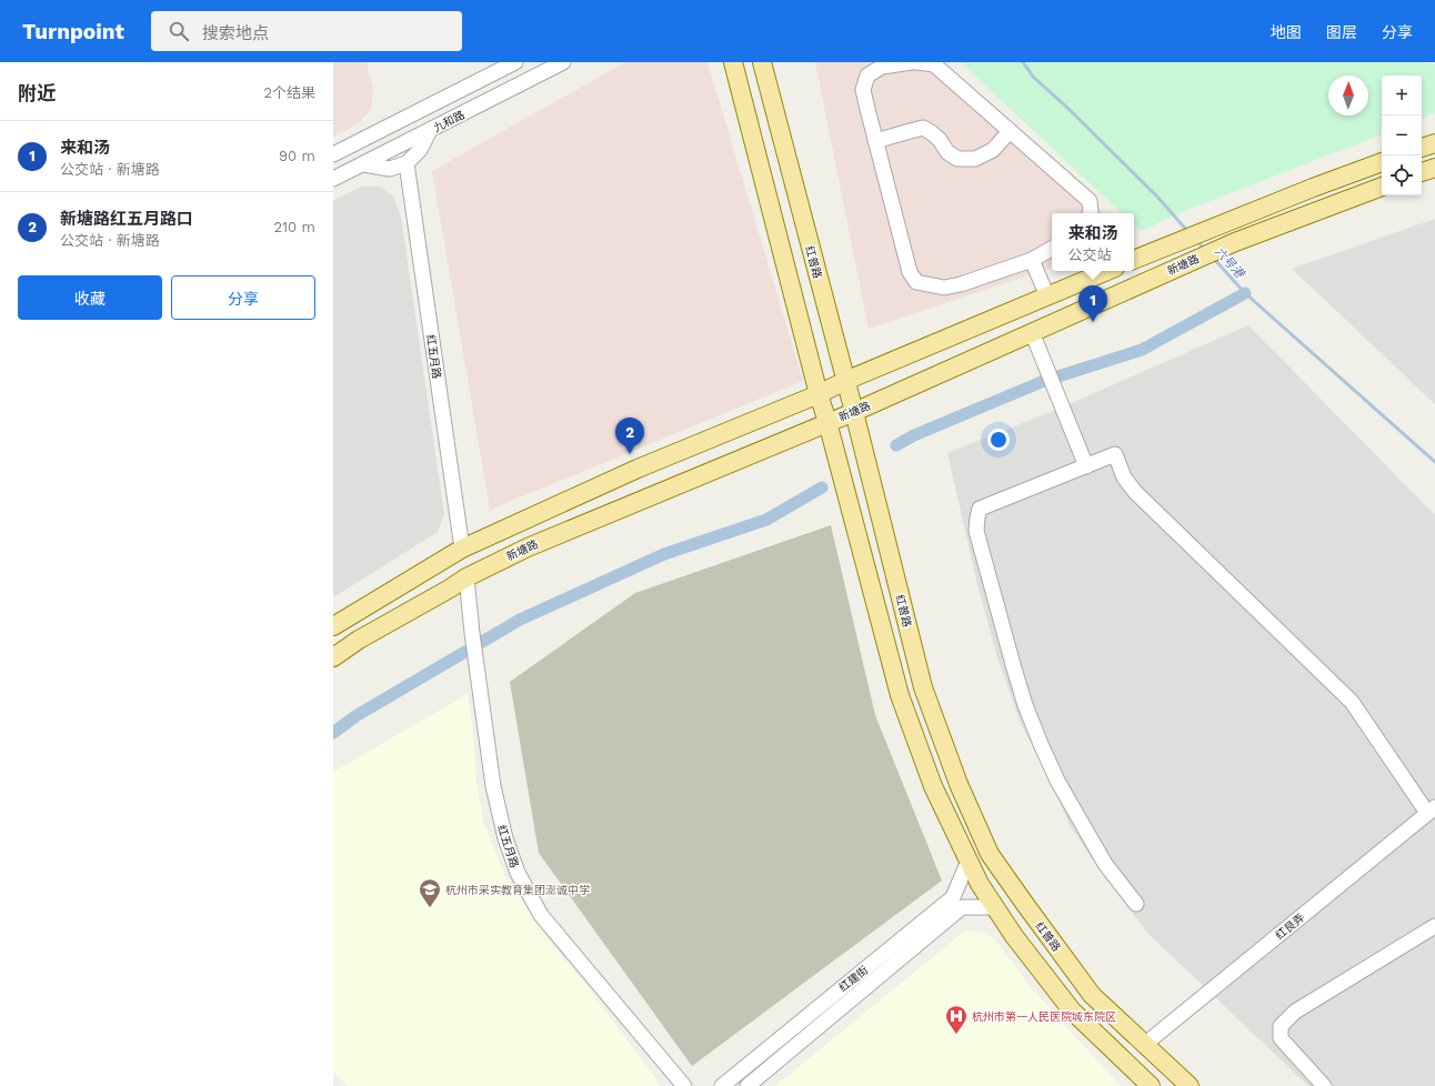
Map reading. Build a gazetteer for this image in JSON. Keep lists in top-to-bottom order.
{
  "streets": {
    "main road": ["红普路", "新塘路"],
    "street": [
      "九和路",
      "红五月路",
      "红艮弄",
      "红建街"
    ]
  },
  "crossings": [
    ["红普路", "新塘路"],
    ["红普路", "红艮弄"],
    ["新塘路", "红五月路"]
  ],
  "water": ["六号港"],
  "places": {
    "school or university": ["杭州市采实教育集团澎诚中学"],
    "hospital": ["杭州市第一人民医院城东院区"]
  },
  "north": "top",
  "page": {
    "header": "Turnpoint",
    "search": "搜索地点",
    "nav": ["地图", "图层", "分享"],
    "heading": ["附近", "2个结果"],
    "map_buttons": ["+", "−"],
    "list": [
      {
        "mark": "1",
        "name": "来和汤",
        "note": "公交站 · 新塘路",
        "value": "90 m"
      },
      {
        "mark": "2",
        "name": "新塘路红五月路口",
        "note": "公交站 · 新塘路",
        "value": "210 m"
      }
    ],
    "popup": ["来和汤", "公交站"],
    "buttons": ["收藏", "分享"],
    "pins": ["1", "2"]
  }
}
